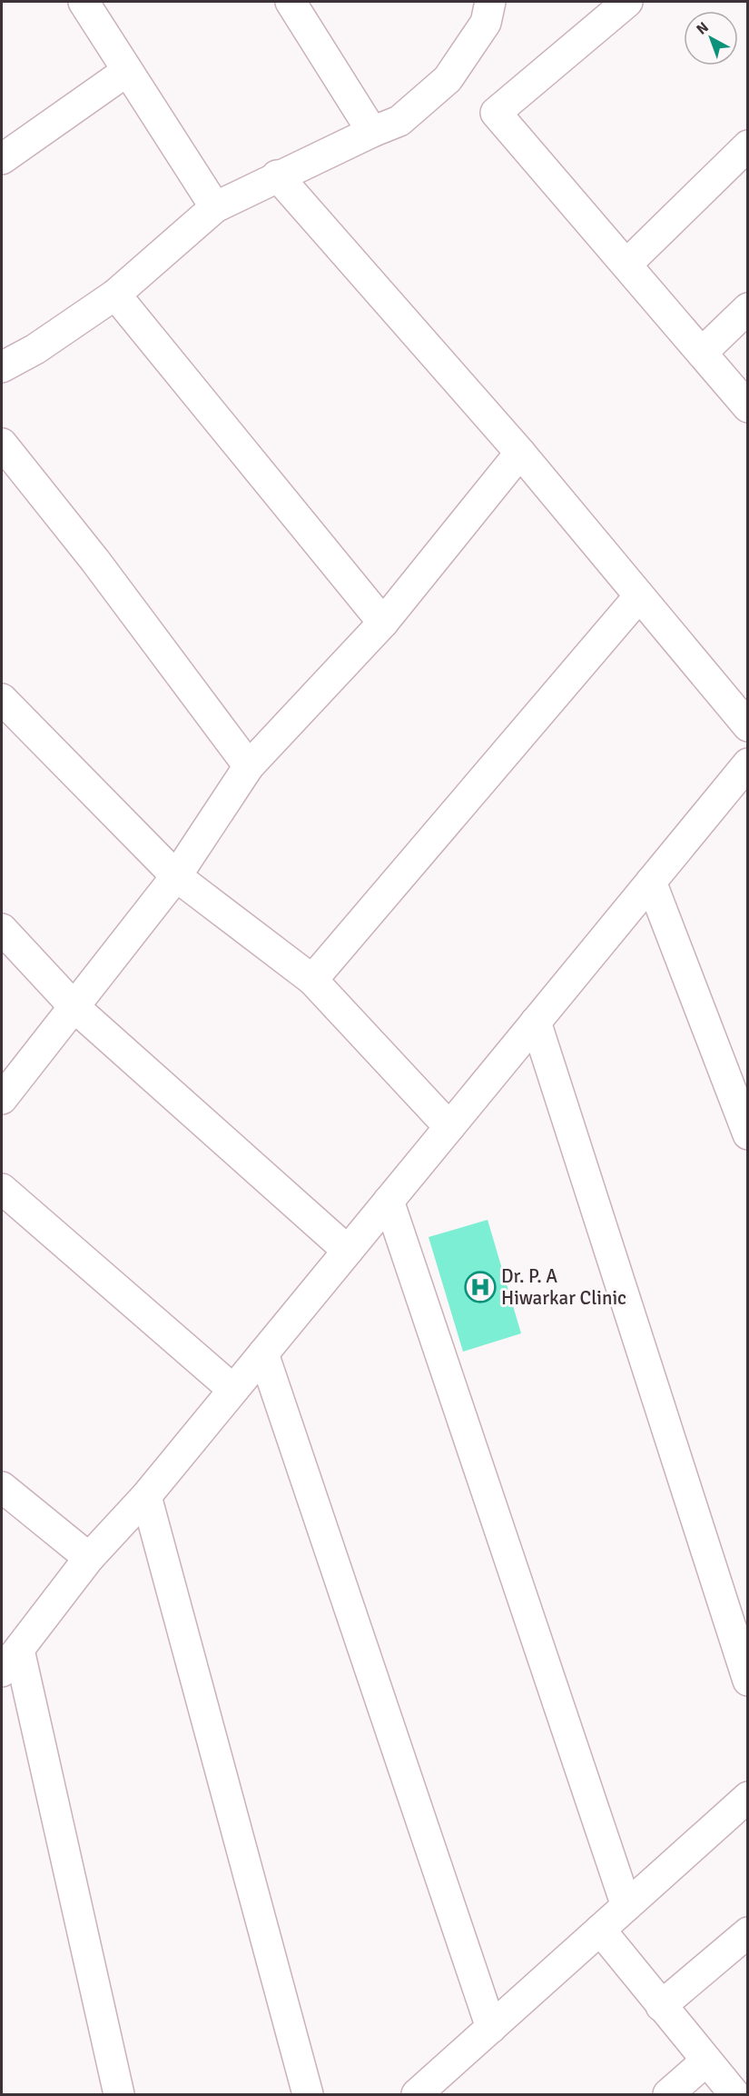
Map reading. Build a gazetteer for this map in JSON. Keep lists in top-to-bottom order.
{
  "places": {
    "hospital": ["Dr. P. A Hiwarkar Clinic"]
  },
  "north": "top left"
}
